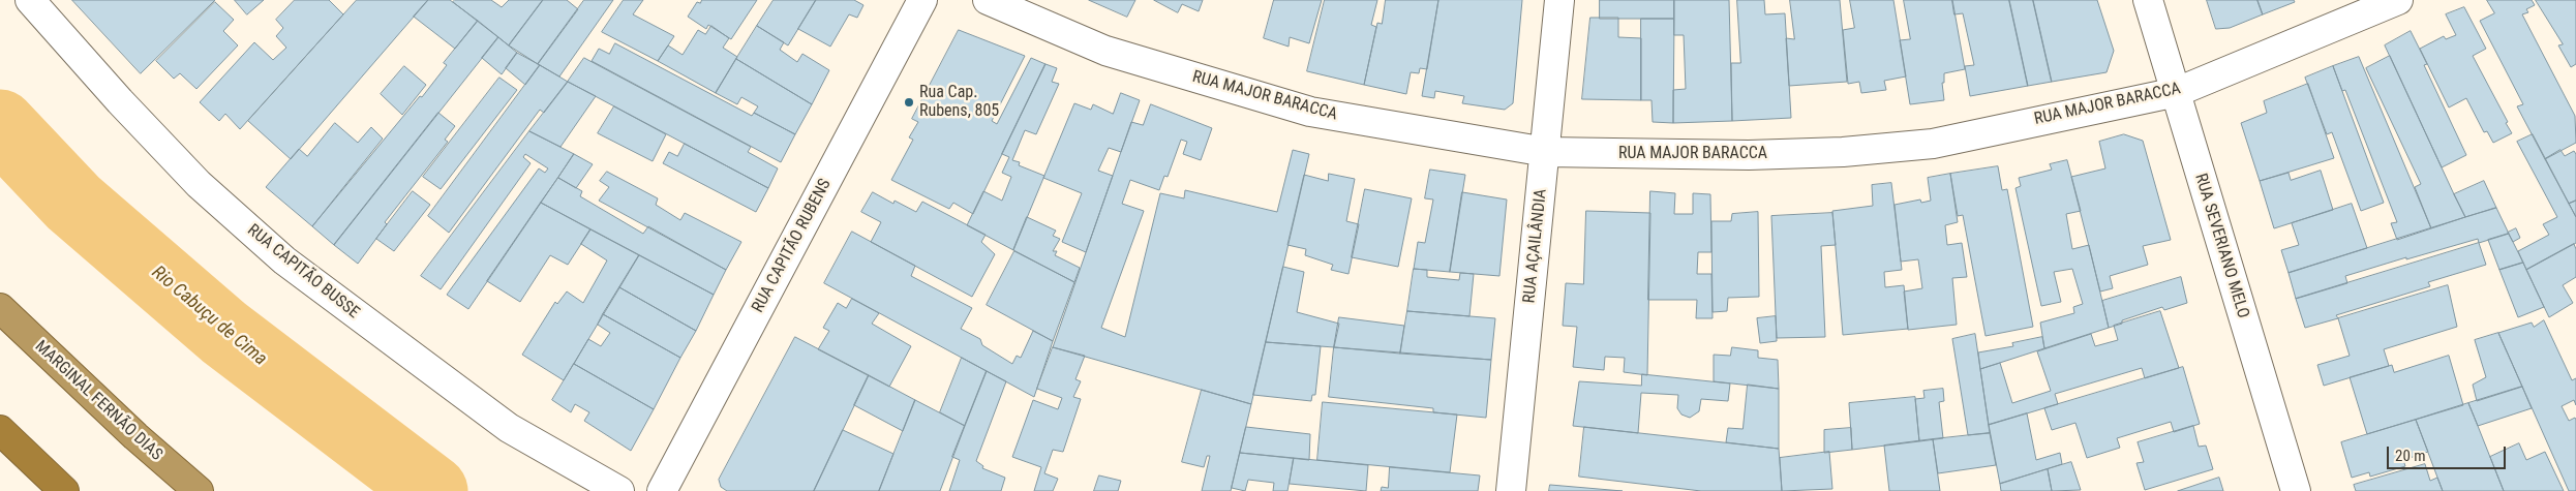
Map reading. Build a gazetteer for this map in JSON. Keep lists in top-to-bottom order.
{
  "streets": {
    "highway": ["MARGINAL FERNÃO DIAS"],
    "street": [
      "RUA MAJOR BARACCA",
      "RUA CAPITÃO RUBENS",
      "RUA AÇAILÂNDIA",
      "RUA SEVERIANO MELO",
      "RUA CAPITÃO BUSSE"
    ]
  },
  "crossings": [
    ["RUA MAJOR BARACCA", "RUA AÇAILÂNDIA"],
    ["RUA MAJOR BARACCA", "RUA SEVERIANO MELO"]
  ],
  "water": ["Rio Cabuçu de Cima"],
  "places": ["Rua Cap. Rubens, 805"],
  "scale_bar": "20 m"
}
